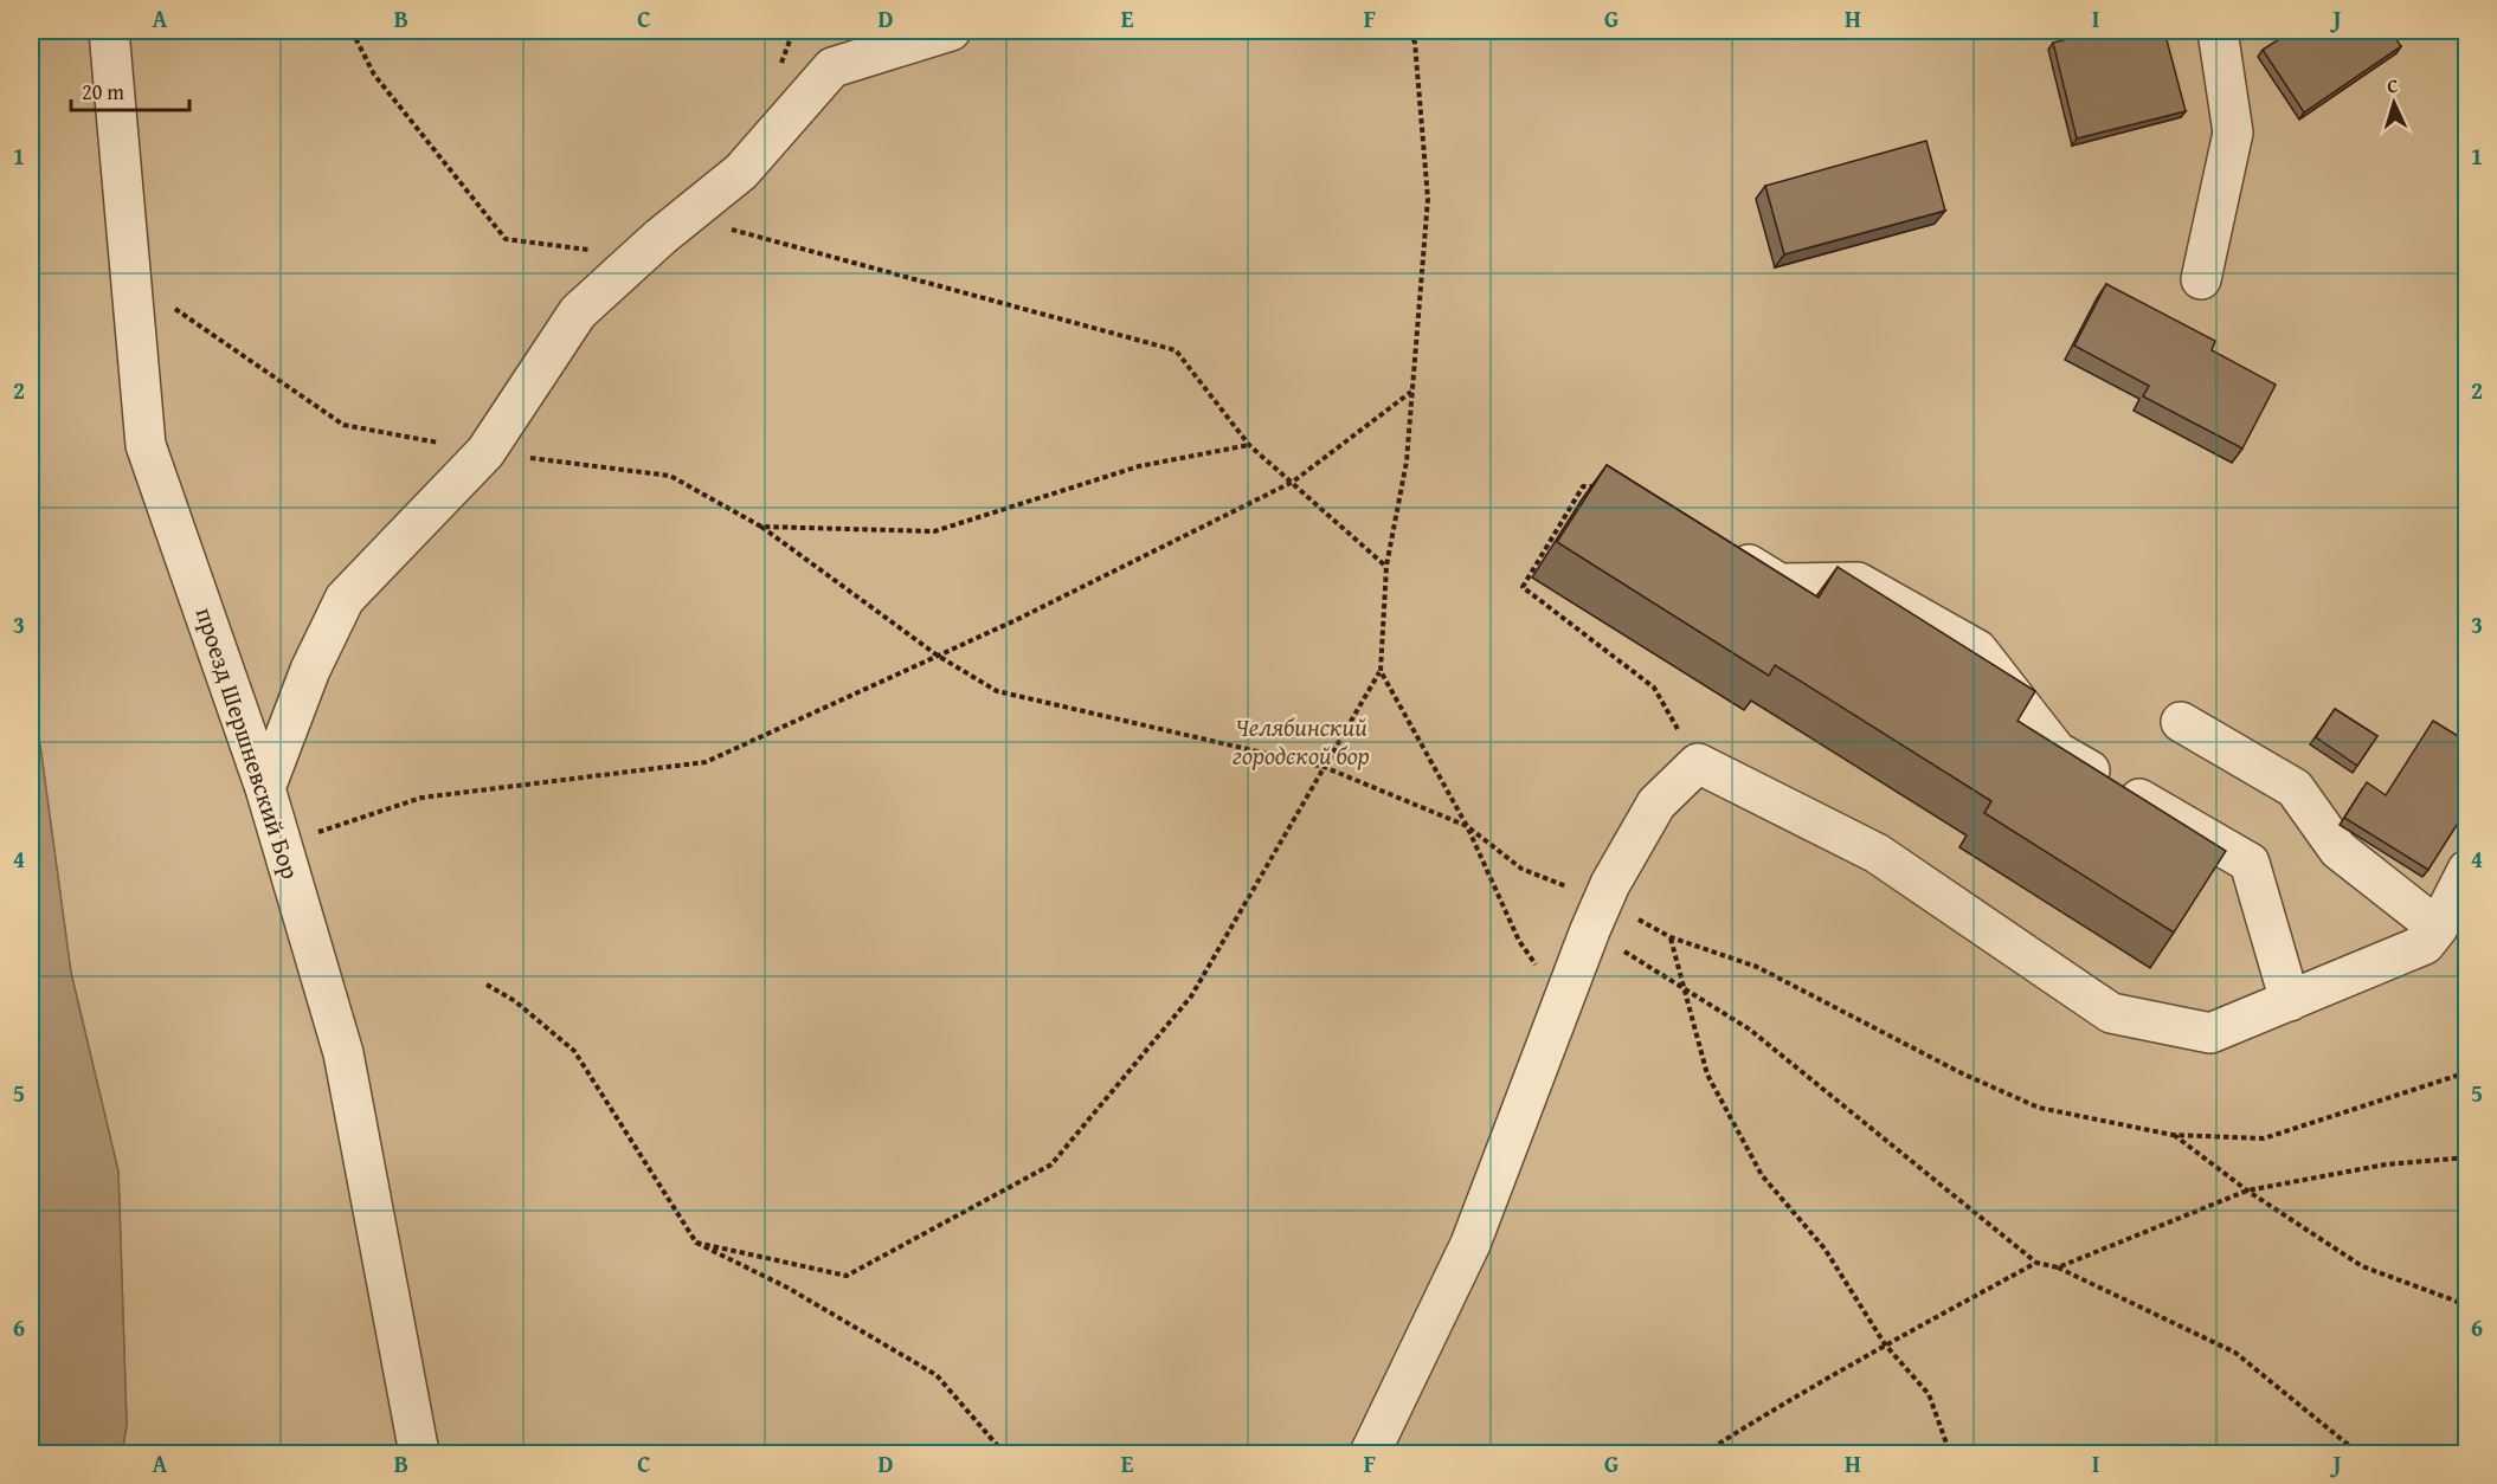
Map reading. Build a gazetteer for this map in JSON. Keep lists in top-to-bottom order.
{
  "streets": {
    "street": ["проезд Шершневский Бор"]
  },
  "parks": ["Челябинский городской бор"],
  "scale_bar": "20 m",
  "north": "top",
  "grid": {
    "columns": [
      "A",
      "B",
      "C",
      "D",
      "E",
      "F",
      "G",
      "H",
      "I",
      "J"
    ],
    "rows": [
      "1",
      "2",
      "3",
      "4",
      "5",
      "6"
    ]
  }
}
